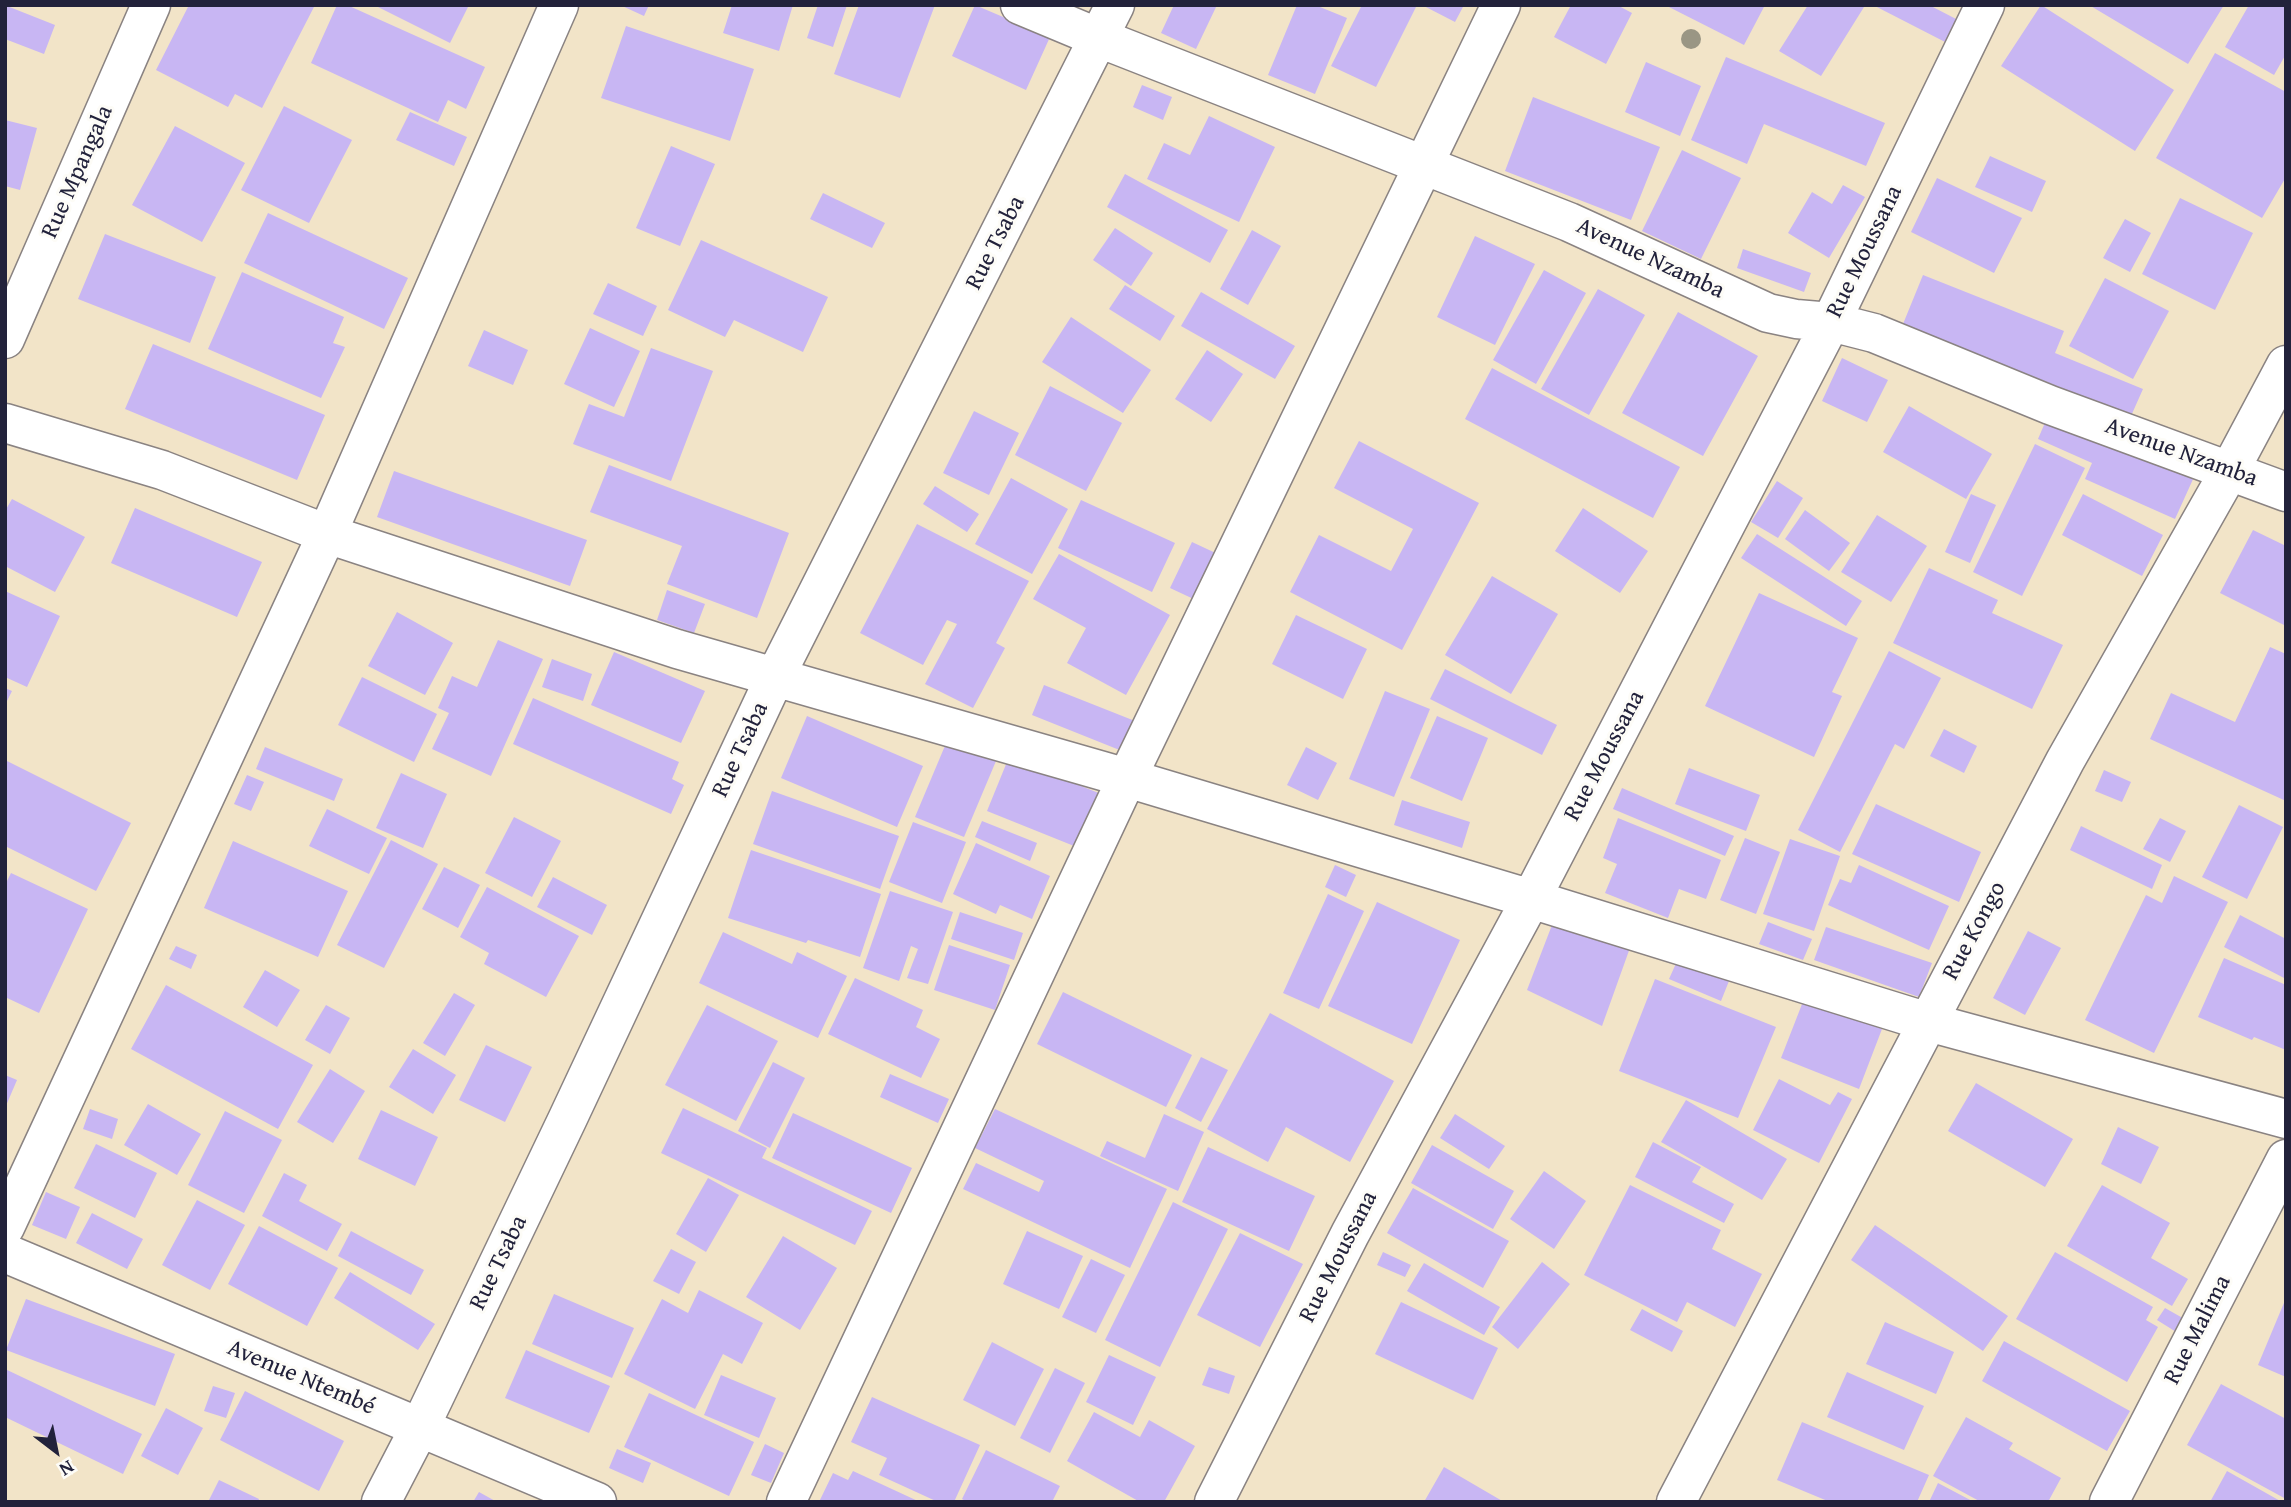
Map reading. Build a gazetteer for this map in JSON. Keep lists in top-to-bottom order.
{
  "streets": {
    "street": [
      "Rue Mpangala",
      "Rue Tsaba",
      "Rue Moussana",
      "Avenue Nzamba",
      "Rue Kongo",
      "Rue Malima",
      "Avenue Ntembé"
    ]
  },
  "crossings": [
    ["Rue Tsaba", "Avenue Nzamba"],
    ["Rue Tsaba", "Avenue Ntembé"],
    ["Rue Moussana", "Avenue Nzamba"],
    ["Avenue Nzamba", "Rue Kongo"]
  ],
  "north": "bottom right"
}
